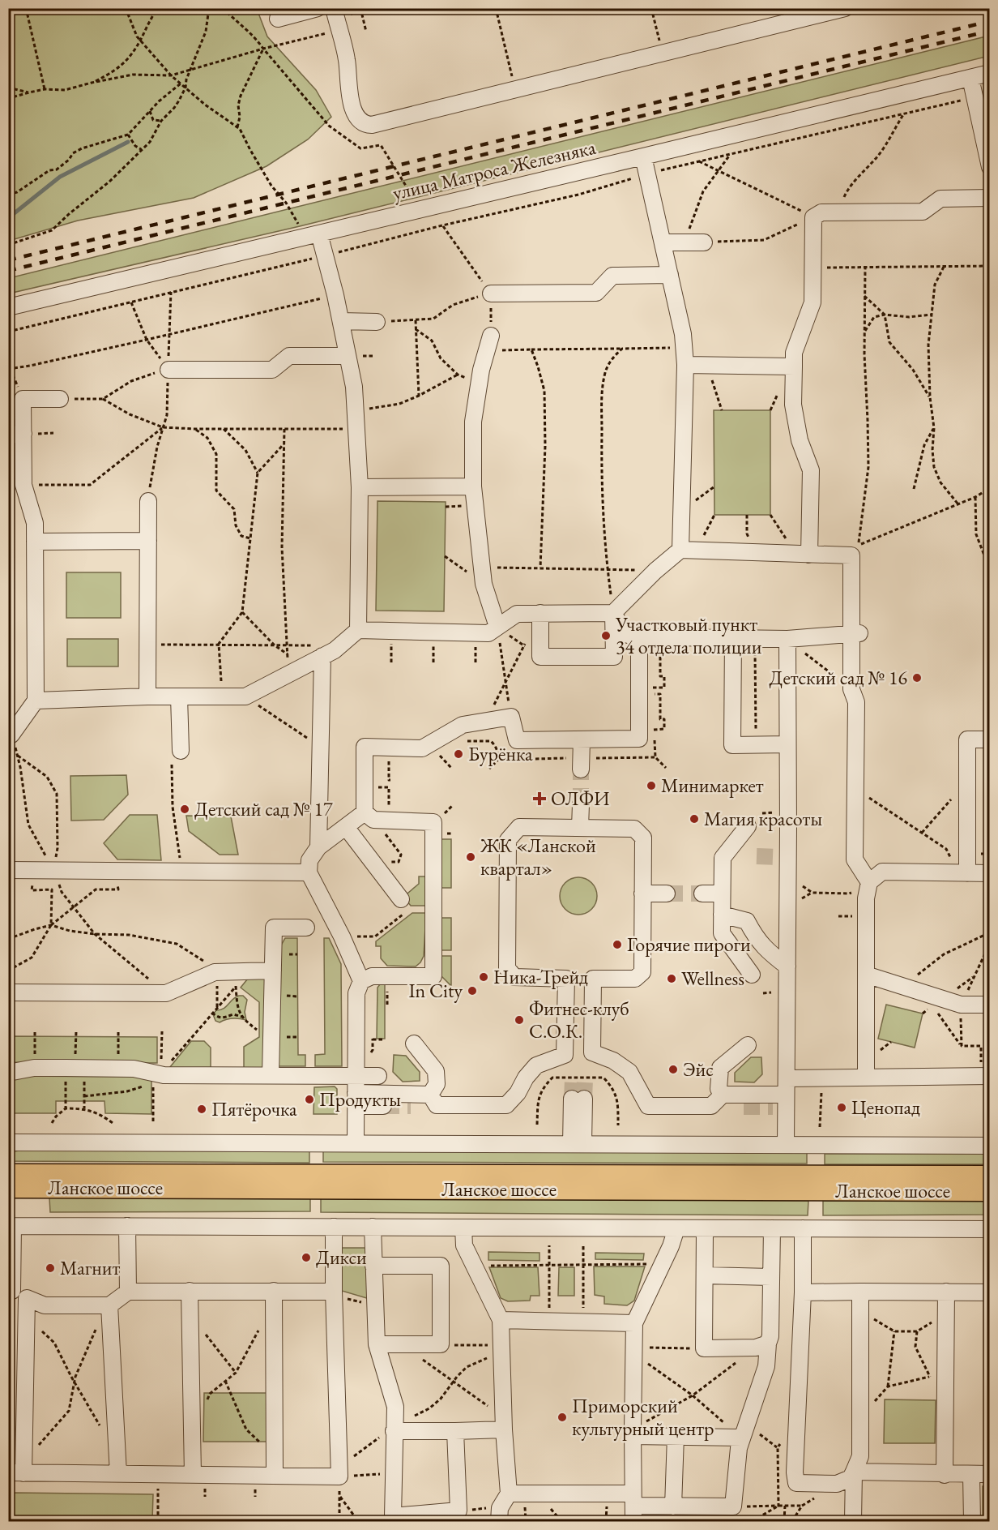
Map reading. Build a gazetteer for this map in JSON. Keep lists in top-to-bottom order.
{
  "streets": {
    "main road": ["Ланское шоссе"],
    "street": ["улица Матроса Железняка"]
  },
  "places": {
    "other": [
      "Участковый пункт 34 отдела полиции",
      "Детский сад № 16",
      "Бурёнка",
      "Минимаркет",
      "Детский сад № 17",
      "Магия красоты",
      "ЖК «Ланской квартал»",
      "Горячие пироги",
      "Ника-Трейд",
      "Wellness",
      "In City",
      "Фитнес-клуб С.О.К.",
      "Эйс",
      "Продукты",
      "Ценопад",
      "Пятёрочка",
      "Дикси",
      "Магнит",
      "Приморский культурный центр"
    ],
    "health": ["ОЛФИ"]
  }
}
